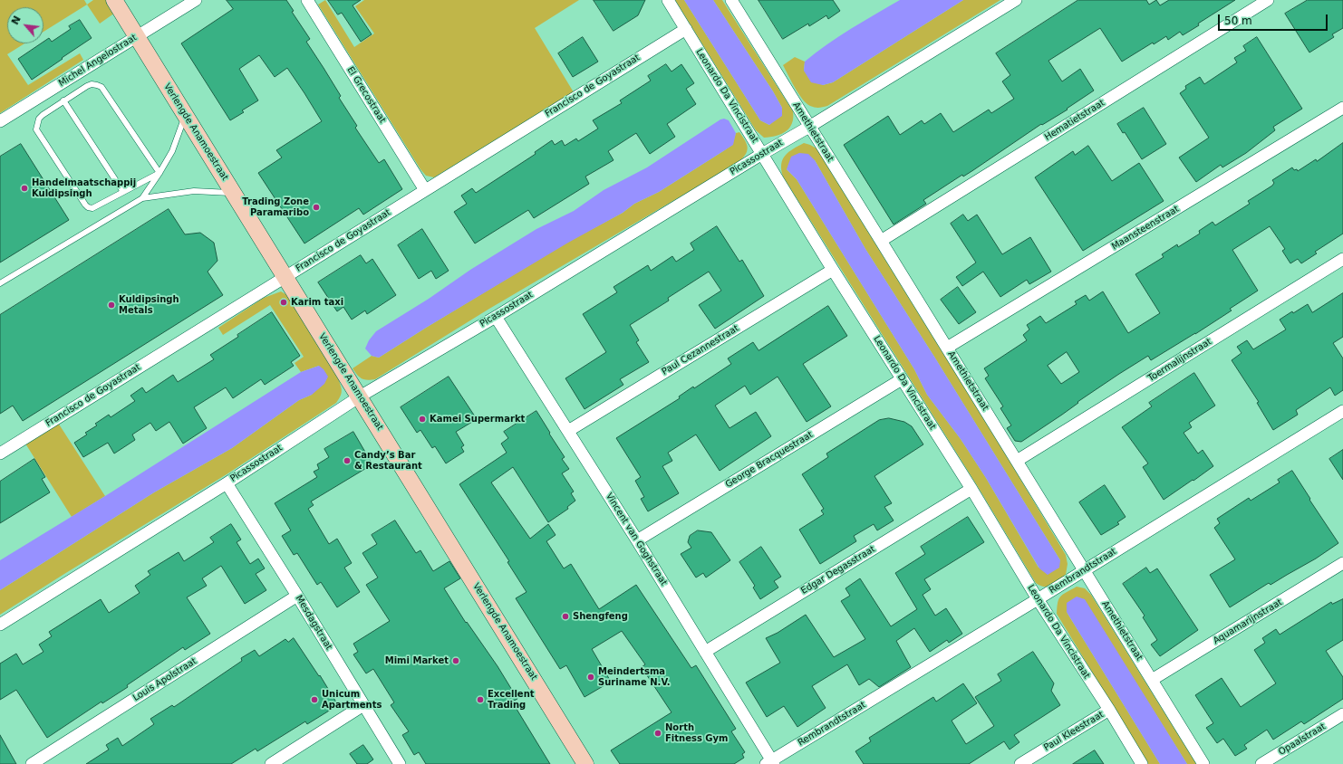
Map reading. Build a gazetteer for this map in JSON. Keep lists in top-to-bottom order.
{
  "streets": {
    "street": [
      "Michel Angelostraat",
      "Francisco de Goyastraat",
      "El Grecostraat",
      "Leonardo Da Vincistraat",
      "Hematietstraat",
      "Verlengde Anamoestraat",
      "Amethietstraat",
      "Picassostraat",
      "Maansteenstraat",
      "Paul Cezannestraat",
      "Toermalijnstraat",
      "George Bracquestraat",
      "Vincent van Goghstraat",
      "Edgar Degasstraat",
      "Rembrandtstraat",
      "Aquamarijnstraat",
      "Mesdagstraat",
      "Louis Apolstraat",
      "Paul Kleestraat",
      "Opaalstraat"
    ]
  },
  "crossings": [
    ["Michel Angelostraat", "Verlengde Anamoestraat"],
    ["Francisco de Goyastraat", "El Grecostraat"],
    ["Francisco de Goyastraat", "Leonardo Da Vincistraat"],
    ["Francisco de Goyastraat", "Verlengde Anamoestraat"],
    ["Leonardo Da Vincistraat", "Picassostraat"],
    ["Leonardo Da Vincistraat", "Paul Cezannestraat"],
    ["Leonardo Da Vincistraat", "George Bracquestraat"],
    ["Leonardo Da Vincistraat", "Edgar Degasstraat"],
    ["Leonardo Da Vincistraat", "Rembrandtstraat"],
    ["Leonardo Da Vincistraat", "Paul Kleestraat"],
    ["Hematietstraat", "Amethietstraat"],
    ["Verlengde Anamoestraat", "Picassostraat"],
    ["Amethietstraat", "Picassostraat"],
    ["Amethietstraat", "Maansteenstraat"],
    ["Amethietstraat", "Toermalijnstraat"],
    ["Amethietstraat", "Rembrandtstraat"],
    ["Amethietstraat", "Aquamarijnstraat"],
    ["Picassostraat", "Vincent van Goghstraat"],
    ["Picassostraat", "Mesdagstraat"],
    ["Paul Cezannestraat", "Vincent van Goghstraat"],
    ["George Bracquestraat", "Vincent van Goghstraat"],
    ["Vincent van Goghstraat", "Edgar Degasstraat"],
    ["Vincent van Goghstraat", "Rembrandtstraat"],
    ["Mesdagstraat", "Louis Apolstraat"]
  ],
  "places": [
    "Handelmaatschappij Kuldipsingh",
    "Trading Zone Paramaribo",
    "Karim taxi",
    "Kuldipsingh Metals",
    "Kamei Supermarkt",
    "Candy’s Bar & Restaurant",
    "Shengfeng",
    "Mimi Market",
    "Meindertsma Suriname N.V.",
    "Unicum Apartments",
    "Excellent Trading",
    "North Fitness Gym"
  ],
  "scale_bar": "50 m",
  "north": "top left"
}
